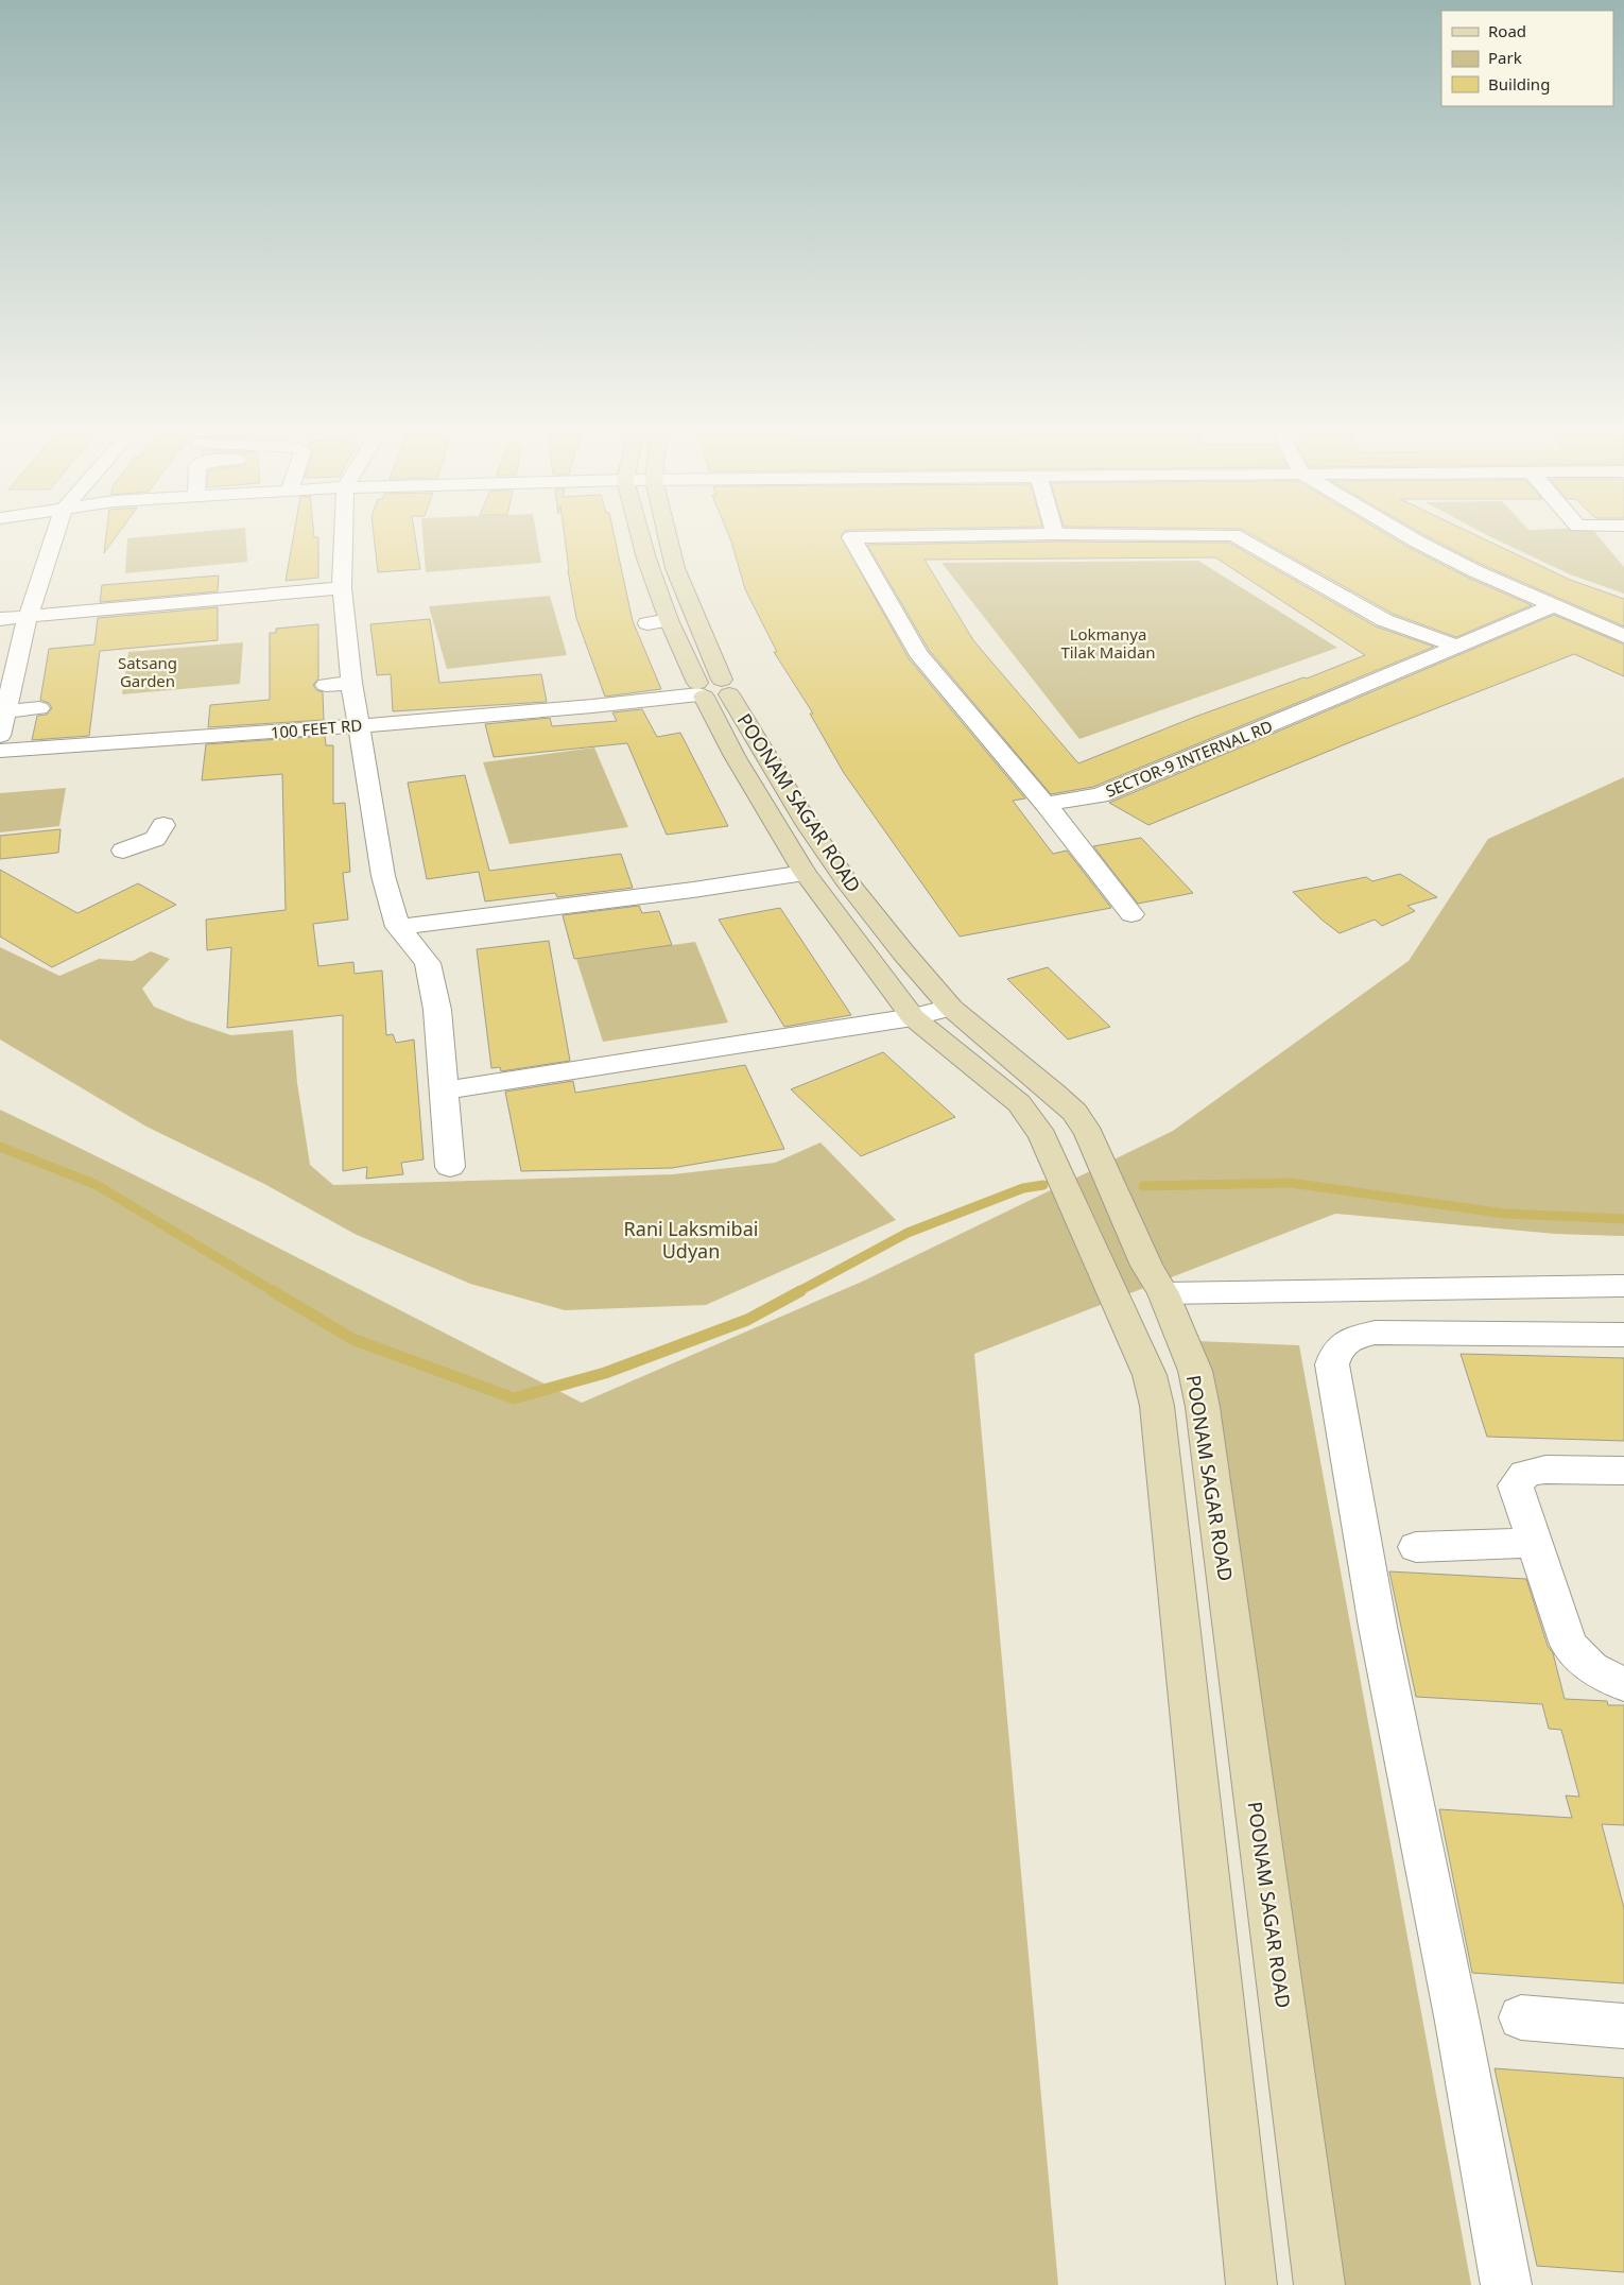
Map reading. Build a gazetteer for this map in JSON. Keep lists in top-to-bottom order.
{
  "streets": {
    "main road": ["POONAM SAGAR ROAD"],
    "street": ["100 FEET RD", "SECTOR-9 INTERNAL RD"]
  },
  "crossings": [
    ["100 FEET RD", "POONAM SAGAR ROAD"]
  ],
  "parks": ["Lokmanya Tilak Maidan", "Satsang Garden", "Rani Laksmibai Udyan"],
  "legend": ["Road", "Park", "Building"]
}
